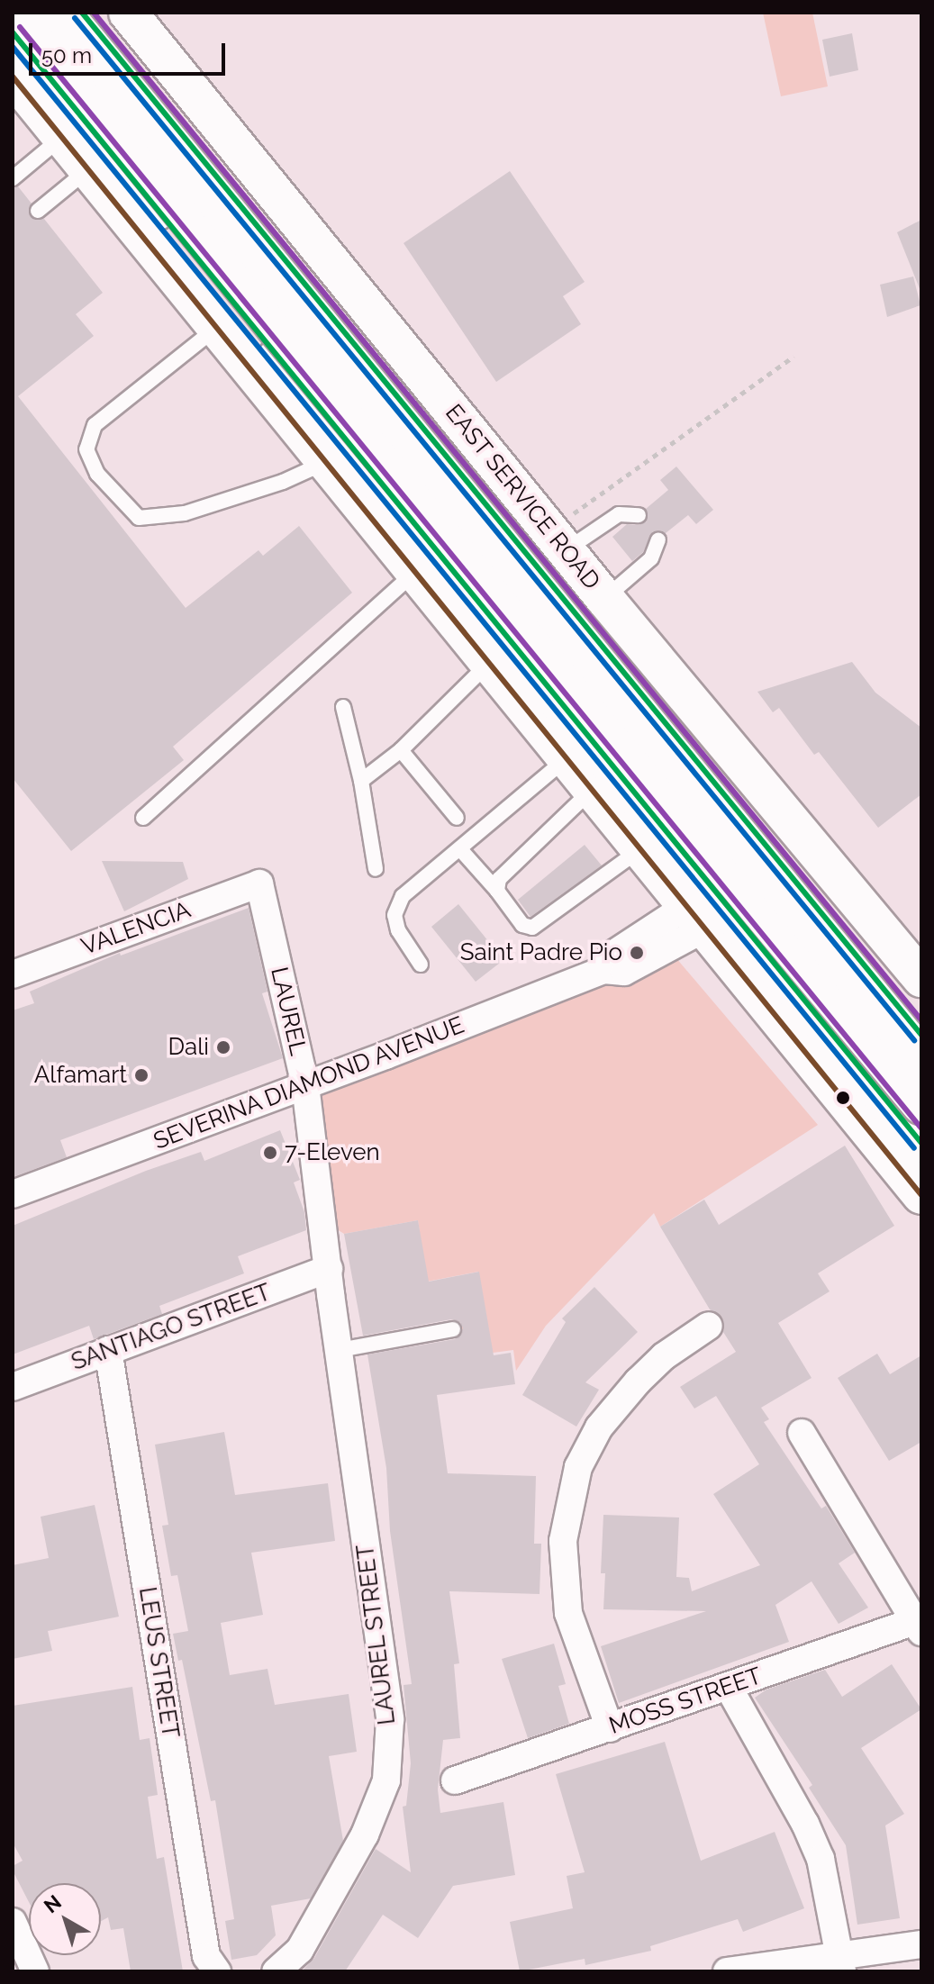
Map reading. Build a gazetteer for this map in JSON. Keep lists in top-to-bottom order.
{
  "streets": {
    "main road": ["EAST SERVICE ROAD"],
    "street": [
      "VALENCIA",
      "LAUREL",
      "SEVERINA DIAMOND AVENUE",
      "SANTIAGO STREET",
      "LAUREL STREET",
      "LEUS STREET",
      "MOSS STREET"
    ]
  },
  "crossings": [
    ["VALENCIA", "LAUREL"],
    ["LAUREL", "SEVERINA DIAMOND AVENUE"],
    ["LAUREL", "SANTIAGO STREET"],
    ["LAUREL", "LAUREL STREET"],
    ["SANTIAGO STREET", "LAUREL STREET"],
    ["SANTIAGO STREET", "LEUS STREET"]
  ],
  "places": [
    "Saint Padre Pio",
    "Dali",
    "Alfamart",
    "7-Eleven"
  ],
  "scale_bar": "50 m",
  "north": "top left"
}
